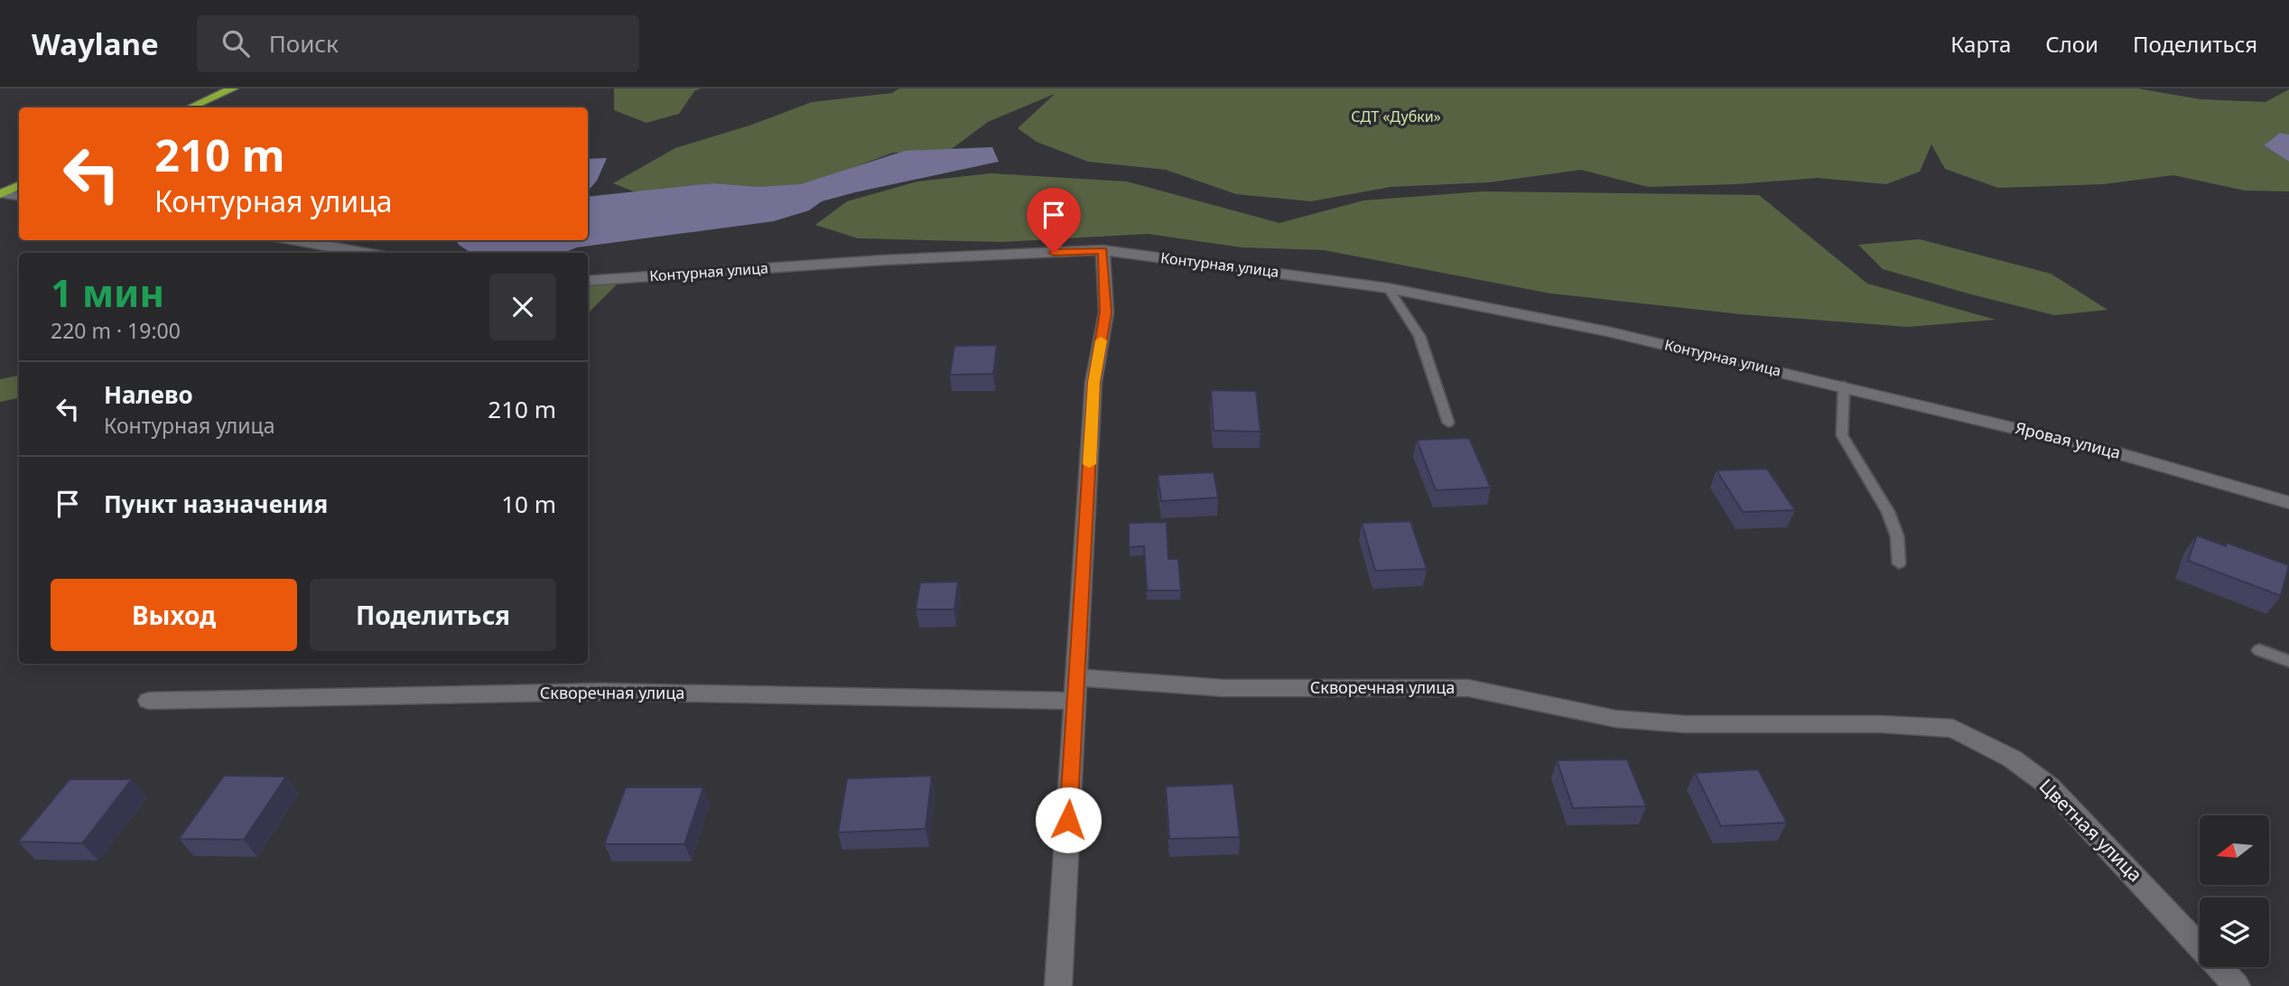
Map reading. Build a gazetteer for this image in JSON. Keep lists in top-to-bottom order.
{
  "streets": {
    "street": [
      "Контурная улица",
      "Яровая улица",
      "Скворечная улица",
      "Цветная улица"
    ]
  },
  "crossings": [
    ["Контурная улица", "Яровая улица"],
    ["Скворечная улица", "Цветная улица"]
  ],
  "parks": ["СДТ «Дубки»"],
  "north": "left",
  "page": {
    "header": "Waylane",
    "search": "Поиск",
    "nav": ["Карта", "Слои", "Поделиться"],
    "turn": ["210 m", "Контурная улица"],
    "heading": ["1 мин", "220 m · 19:00"],
    "list": [
      {
        "name": "Налево",
        "note": "Контурная улица",
        "value": "210 m"
      },
      {
        "name": "Пункт назначения",
        "value": "10 m"
      }
    ],
    "buttons": ["Выход", "Поделиться"]
  }
}
